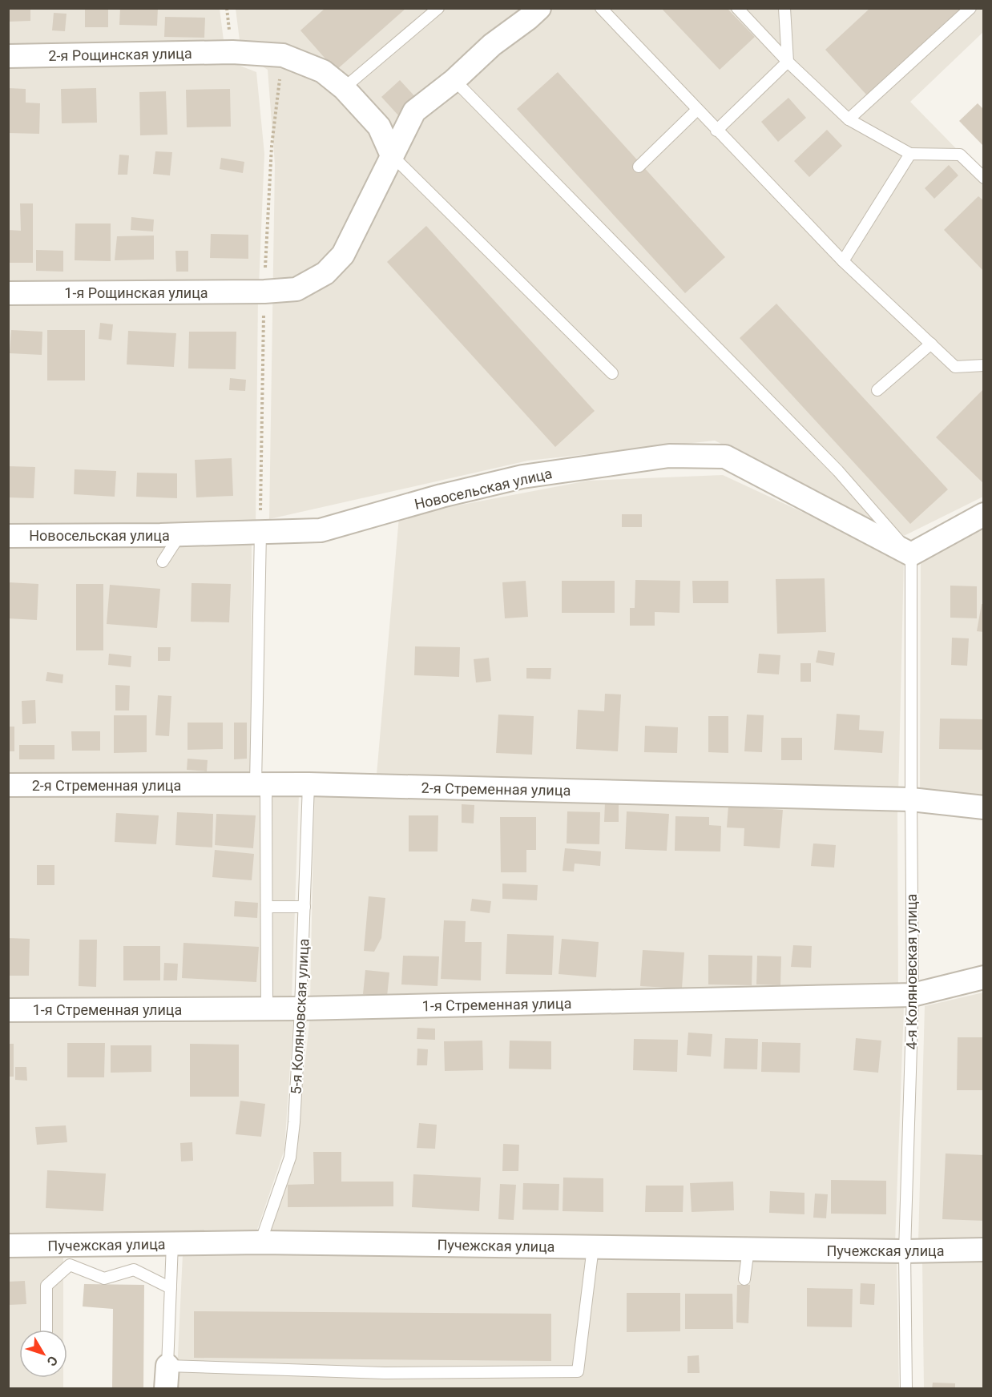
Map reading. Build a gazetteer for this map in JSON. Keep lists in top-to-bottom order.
{
  "streets": {
    "street": [
      "2-я Рощинская улица",
      "1-я Рощинская улица",
      "Новосельская улица",
      "2-я Стременная улица",
      "1-я Стременная улица",
      "Пучежская улица"
    ],
    "lane": ["4-я Коляновская улица", "5-я Коляновская улица"]
  },
  "crossings": [
    ["2-я Рощинская улица", "1-я Рощинская улица"],
    ["Новосельская улица", "4-я Коляновская улица"],
    ["2-я Стременная улица", "4-я Коляновская улица"],
    ["2-я Стременная улица", "5-я Коляновская улица"],
    ["4-я Коляновская улица", "1-я Стременная улица"],
    ["4-я Коляновская улица", "Пучежская улица"],
    ["1-я Стременная улица", "5-я Коляновская улица"],
    ["5-я Коляновская улица", "Пучежская улица"]
  ],
  "north": "bottom right"
}
